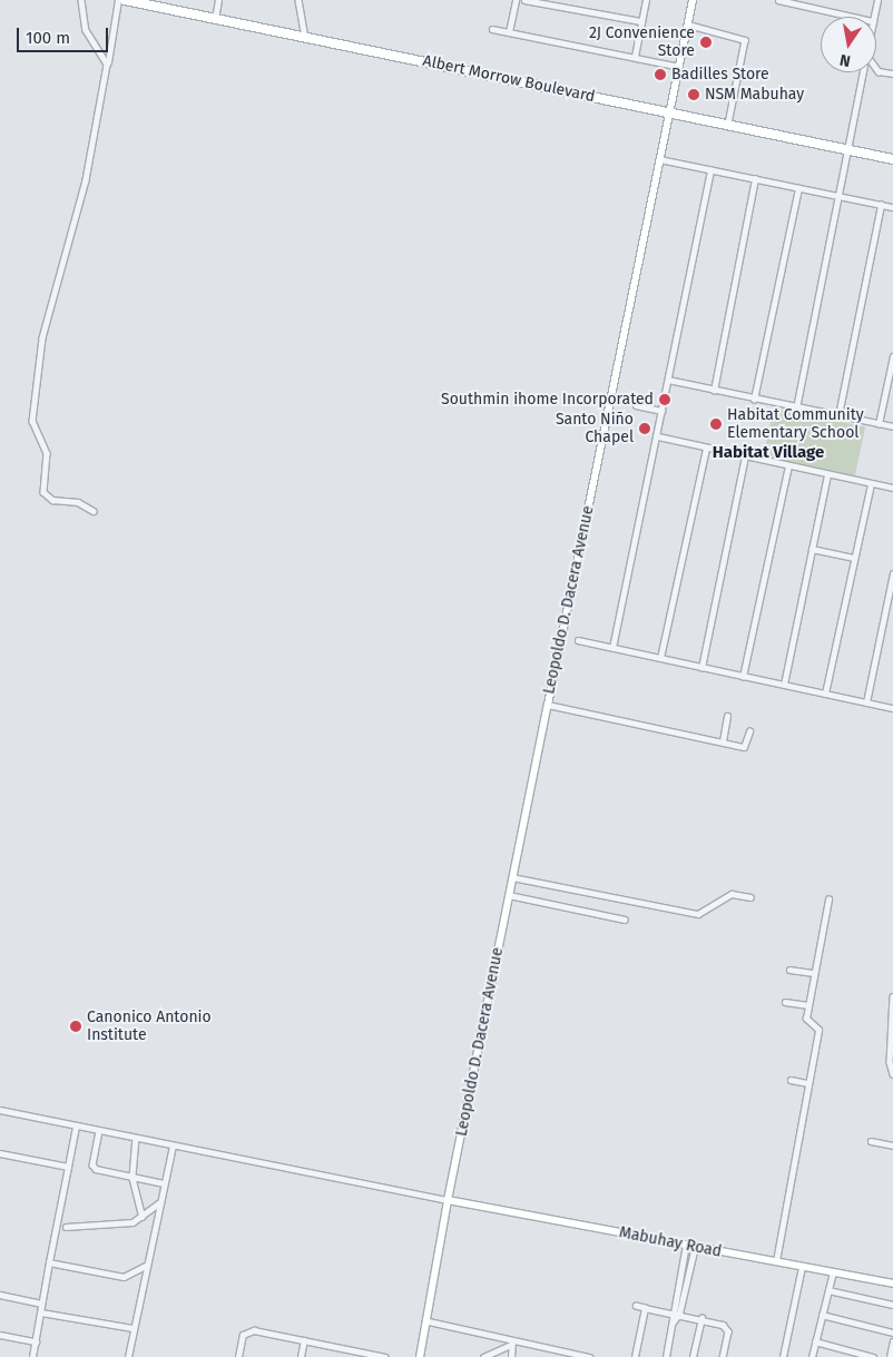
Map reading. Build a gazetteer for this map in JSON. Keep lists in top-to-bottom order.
{
  "streets": {
    "highway": ["Albert Morrow Boulevard"],
    "main road": ["Leopoldo D. Dacera Avenue", "Mabuhay Road"]
  },
  "crossings": [
    ["Albert Morrow Boulevard", "Leopoldo D. Dacera Avenue"],
    ["Leopoldo D. Dacera Avenue", "Mabuhay Road"]
  ],
  "districts": ["Habitat Village"],
  "places": [
    "2J Convenience Store",
    "Badilles Store",
    "NSM Mabuhay",
    "Southmin ihome Incorporated",
    "Habitat Community Elementary School",
    "Santo Niño Chapel",
    "Canonico Antonio Institute"
  ],
  "scale_bar": "100 m",
  "north": "bottom"
}
